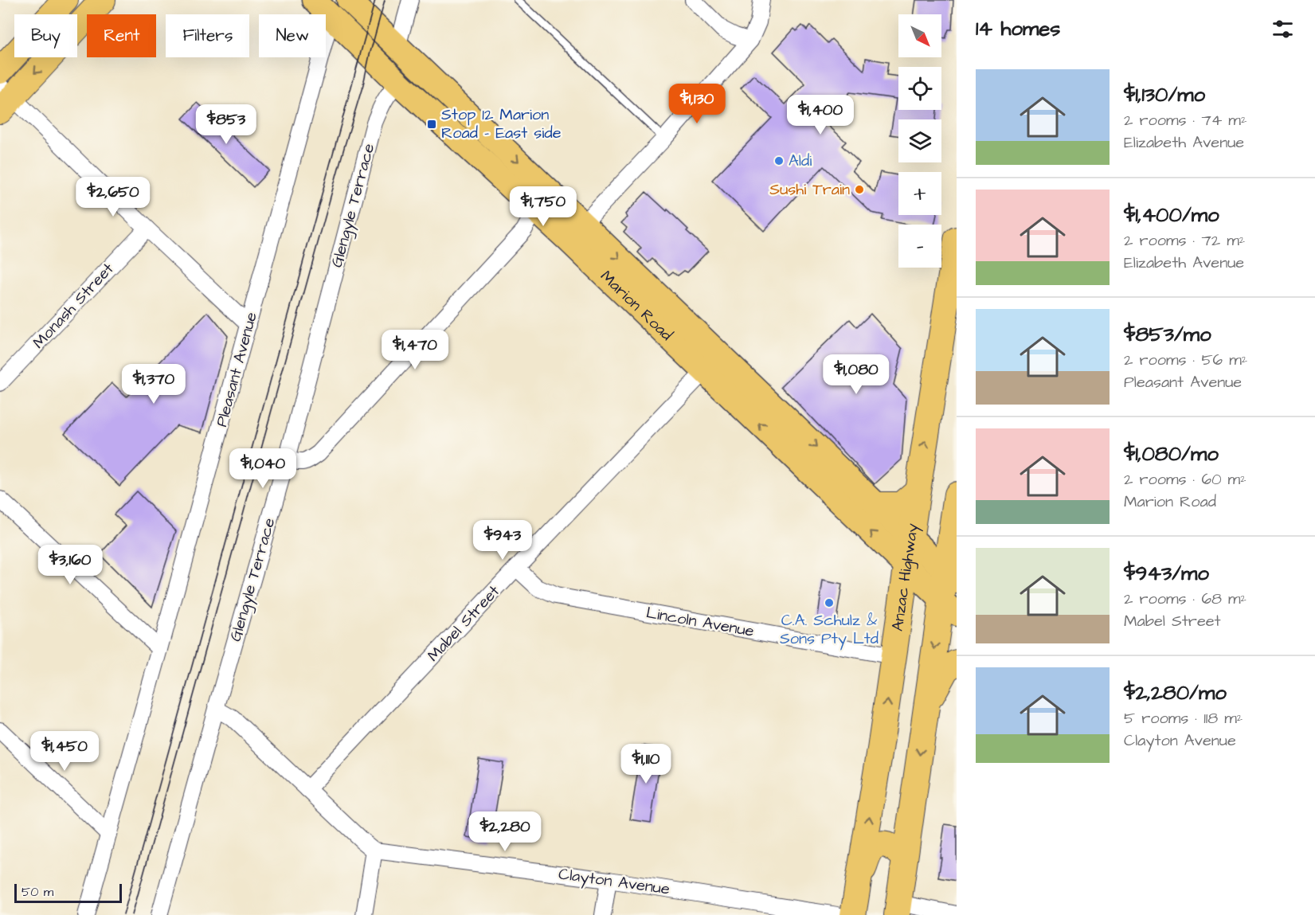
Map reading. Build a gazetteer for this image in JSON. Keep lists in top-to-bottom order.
{
  "streets": {
    "highway": ["Anzac Highway"],
    "main road": ["Marion Road"],
    "street": [
      "Glengyle Terrace",
      "Monash Street",
      "Pleasant Avenue",
      "Lincoln Avenue",
      "Mabel Street",
      "Clayton Avenue"
    ]
  },
  "crossings": [
    ["Glengyle Terrace", "Marion Road"],
    ["Marion Road", "Pleasant Avenue"],
    ["Marion Road", "Anzac Highway"],
    ["Marion Road", "Mabel Street"],
    ["Anzac Highway", "Lincoln Avenue"],
    ["Lincoln Avenue", "Mabel Street"]
  ],
  "places": {
    "transit": ["Stop 12 Marion Road - East side"],
    "other": ["Aldi", "Sushi Train", "C.A. Schulz & Sons Pty Ltd"]
  },
  "scale_bar": "50 m",
  "north": "bottom right",
  "page": {
    "heading": "14 homes",
    "map_buttons": ["+", "−"],
    "chip": [
      "Buy",
      "Rent",
      "Filters",
      "New"
    ],
    "list": [
      {
        "name": "$1,130/mo",
        "note": "2 rooms · 74 m² · Elizabeth Avenue"
      },
      {
        "name": "$1,400/mo",
        "note": "2 rooms · 72 m² · Elizabeth Avenue"
      },
      {
        "name": "$853/mo",
        "note": "2 rooms · 56 m² · Pleasant Avenue"
      },
      {
        "name": "$1,080/mo",
        "note": "2 rooms · 60 m² · Marion Road"
      },
      {
        "name": "$943/mo",
        "note": "2 rooms · 68 m² · Mabel Street"
      },
      {
        "name": "$2,280/mo",
        "note": "5 rooms · 118 m² · Clayton Avenue"
      }
    ],
    "price": [
      "$1,130",
      "$1,400",
      "$853",
      "$2,650",
      "$1,750",
      "$1,470",
      "$1,080",
      "$1,370",
      "$1,040",
      "$943",
      "$3,160",
      "$1,450",
      "$1,110",
      "$2,280"
    ],
    "scale": "50 m"
  }
}
